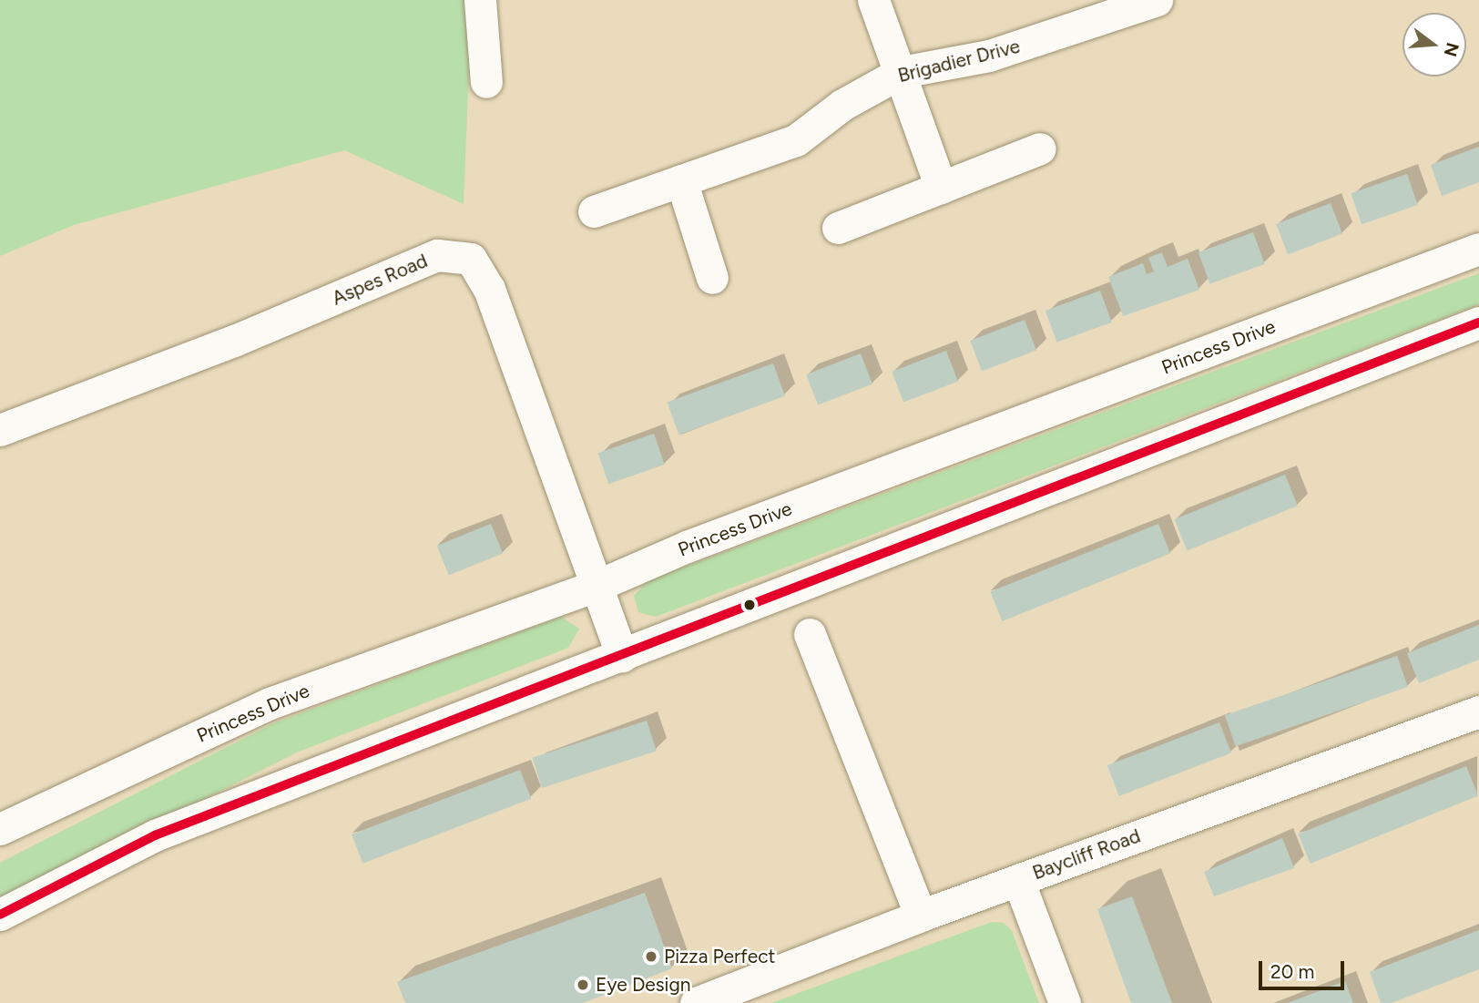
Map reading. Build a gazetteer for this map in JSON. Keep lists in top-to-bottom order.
{
  "streets": {
    "street": [
      "Brigadier Drive",
      "Aspes Road",
      "Princess Drive",
      "Baycliff Road"
    ]
  },
  "crossings": [
    ["Aspes Road", "Princess Drive"]
  ],
  "places": ["Pizza Perfect", "Eye Design"],
  "scale_bar": "20 m",
  "north": "right"
}
